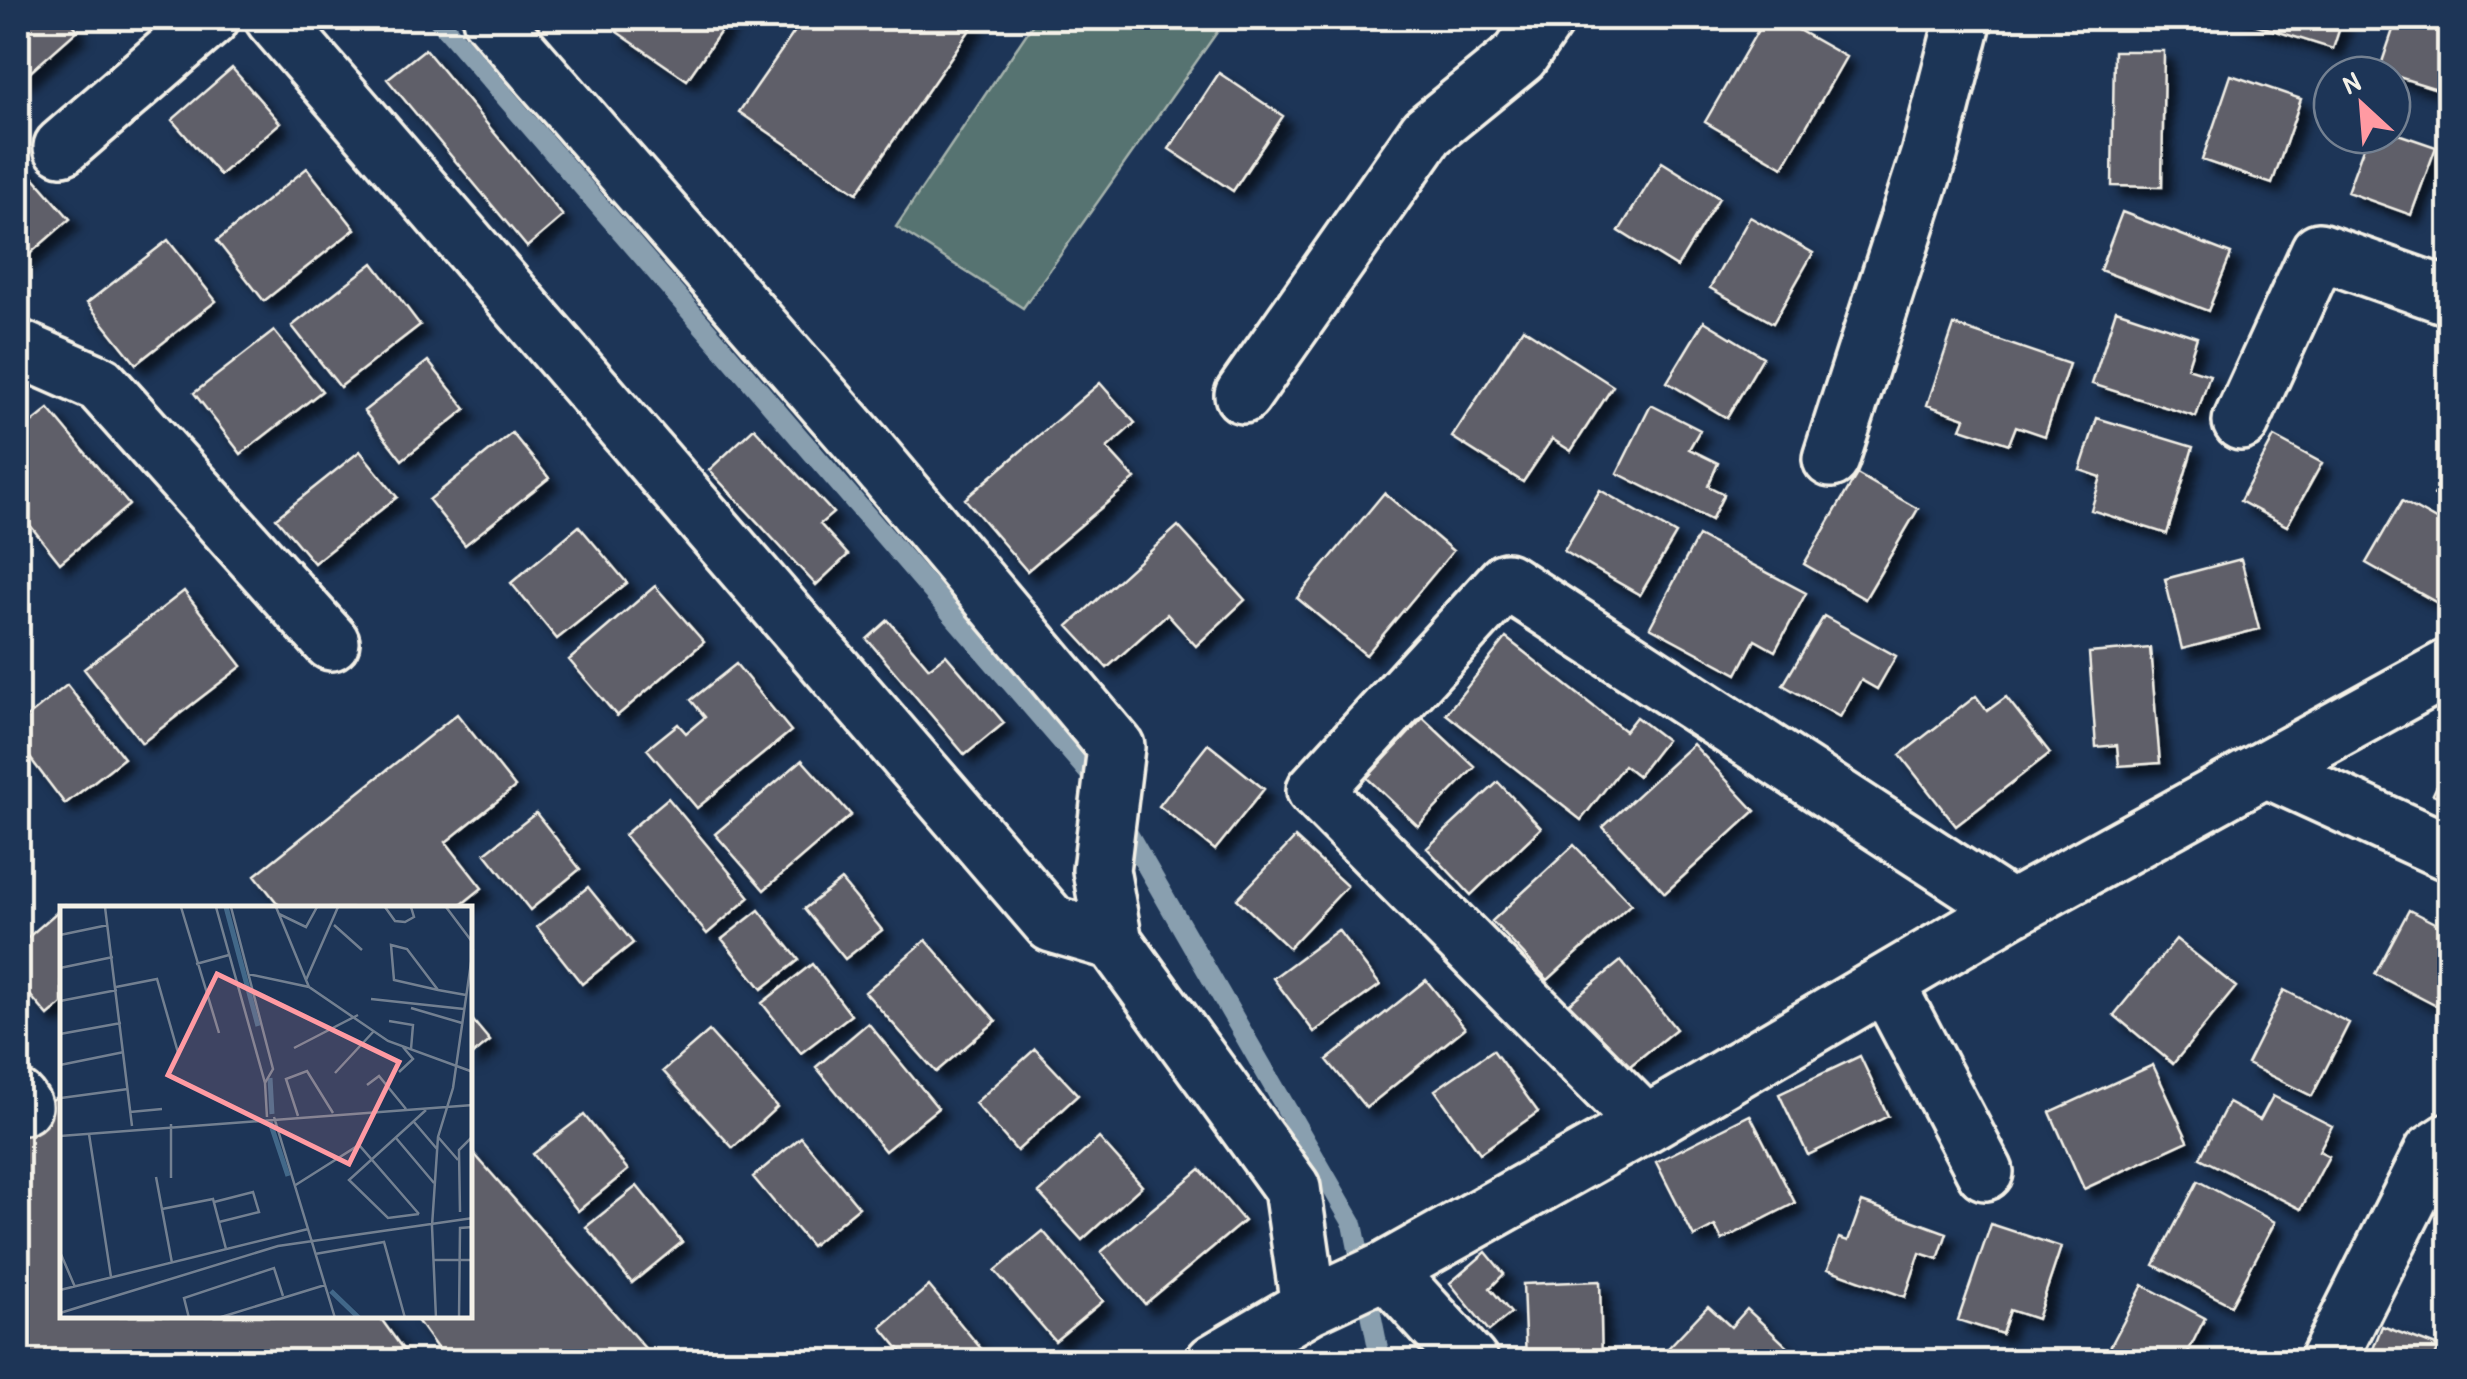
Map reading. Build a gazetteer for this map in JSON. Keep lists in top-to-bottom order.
{
  "north": "top left"
}
